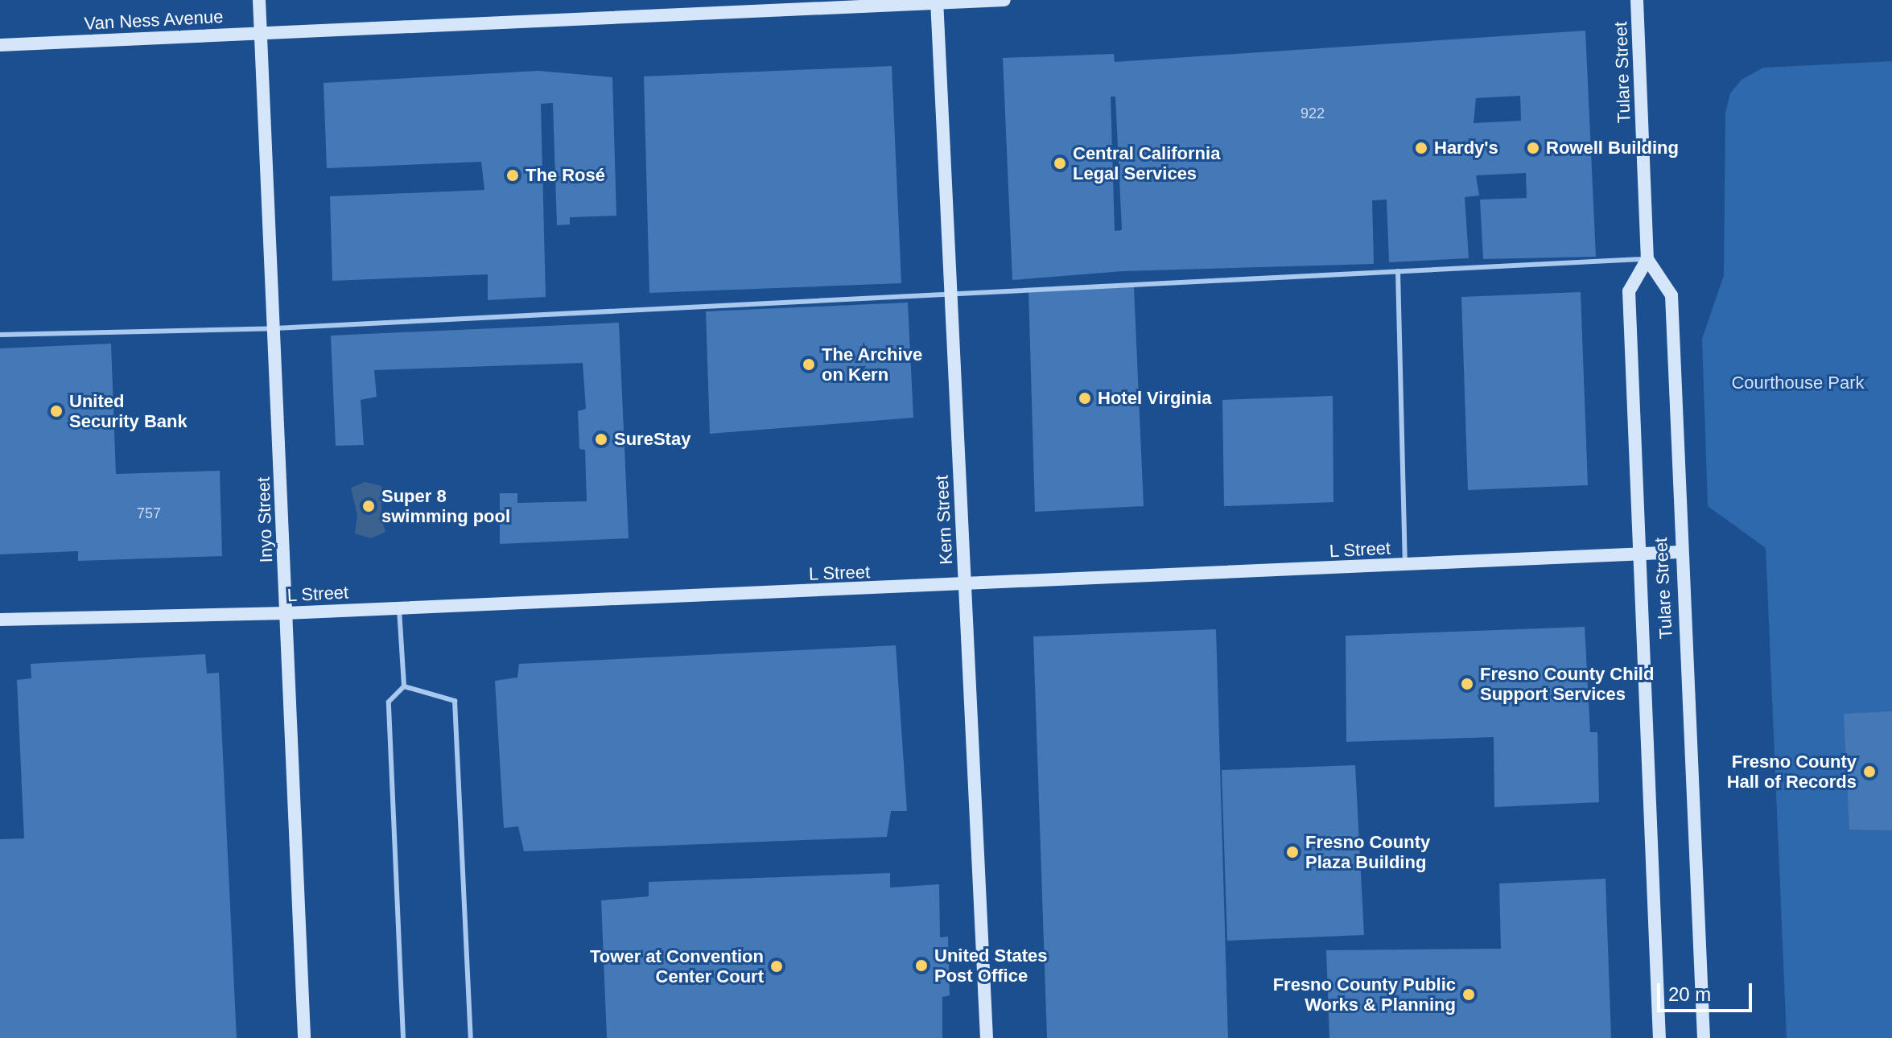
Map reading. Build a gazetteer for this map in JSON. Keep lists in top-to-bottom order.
{
  "streets": {
    "street": [
      "Van Ness Avenue",
      "Tulare Street",
      "Inyo Street",
      "Kern Street",
      "L Street"
    ]
  },
  "crossings": [
    ["Van Ness Avenue", "Inyo Street"],
    ["Van Ness Avenue", "Kern Street"],
    ["Tulare Street", "L Street"],
    ["Inyo Street", "L Street"],
    ["Kern Street", "L Street"]
  ],
  "parks": ["Courthouse Park"],
  "places": [
    "Hardy's",
    "Rowell Building",
    "Central California Legal Services",
    "The Rosé",
    "The Archive on Kern",
    "Hotel Virginia",
    "United Security Bank",
    "SureStay",
    "Super 8 swimming pool",
    "Fresno County Child Support Services",
    "Fresno County Hall of Records",
    "Fresno County Plaza Building",
    "United States Post Office",
    "Tower at Convention Center Court",
    "Fresno County Public Works & Planning"
  ],
  "house_numbers": ["922", "757"],
  "scale_bar": "20 m"
}
